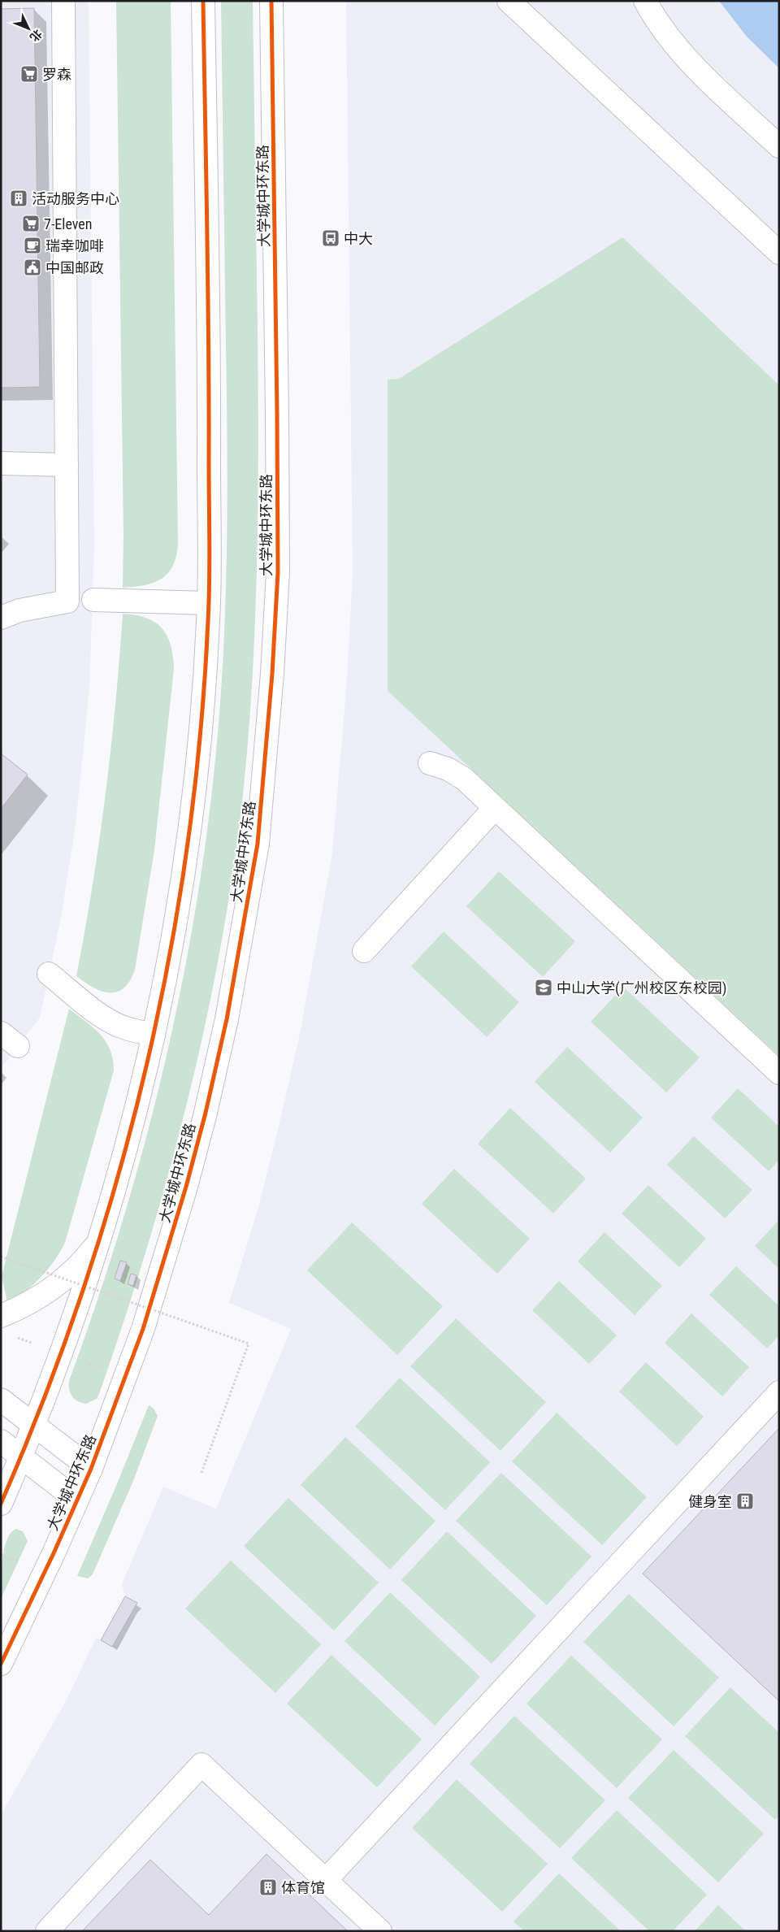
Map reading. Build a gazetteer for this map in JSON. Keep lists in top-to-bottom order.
{
  "streets": {
    "main road": ["大学城中环东路"]
  },
  "places": {
    "supermarket": ["罗森", "7-Eleven"],
    "building": ["活动服务中心", "健身室", "体育馆"],
    "bus stop": ["中大"],
    "cafe": ["瑞幸咖啡"],
    "public building": ["中国邮政"],
    "school or university": ["中山大学(广州校区东校园)"]
  },
  "north": "bottom right"
}
